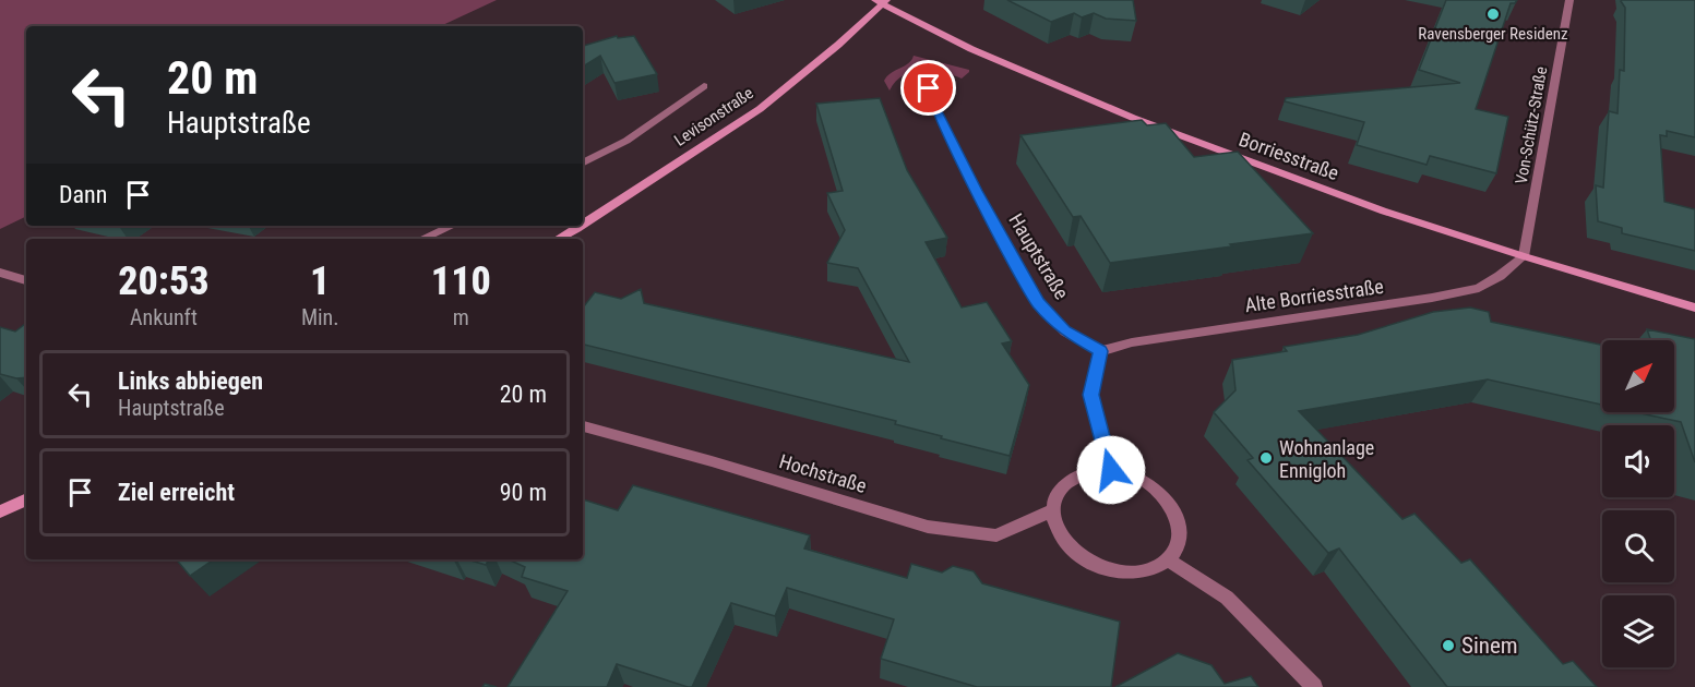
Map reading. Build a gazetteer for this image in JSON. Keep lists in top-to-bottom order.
{
  "streets": {
    "main road": ["Levisonstraße", "Borriesstraße"],
    "street": [
      "Von-Schütz-Straße",
      "Hauptstraße",
      "Alte Borriesstraße",
      "Hochstraße"
    ]
  },
  "crossings": [
    ["Levisonstraße", "Borriesstraße"],
    ["Von-Schütz-Straße", "Borriesstraße"],
    ["Von-Schütz-Straße", "Alte Borriesstraße"],
    ["Borriesstraße", "Alte Borriesstraße"],
    ["Hauptstraße", "Alte Borriesstraße"]
  ],
  "places": ["Ravensberger Residenz", "Wohnanlage Ennigloh", "Sinem"],
  "north": "top right",
  "page": {
    "turn": ["20 m", "Hauptstraße"],
    "then": "Dann",
    "eta": [
      "20:53",
      "Ankunft",
      "1",
      "Min.",
      "110",
      "m"
    ],
    "list": [
      {
        "name": "Links abbiegen",
        "note": "Hauptstraße",
        "value": "20 m"
      },
      {
        "name": "Ziel erreicht",
        "value": "90 m"
      }
    ]
  }
}
